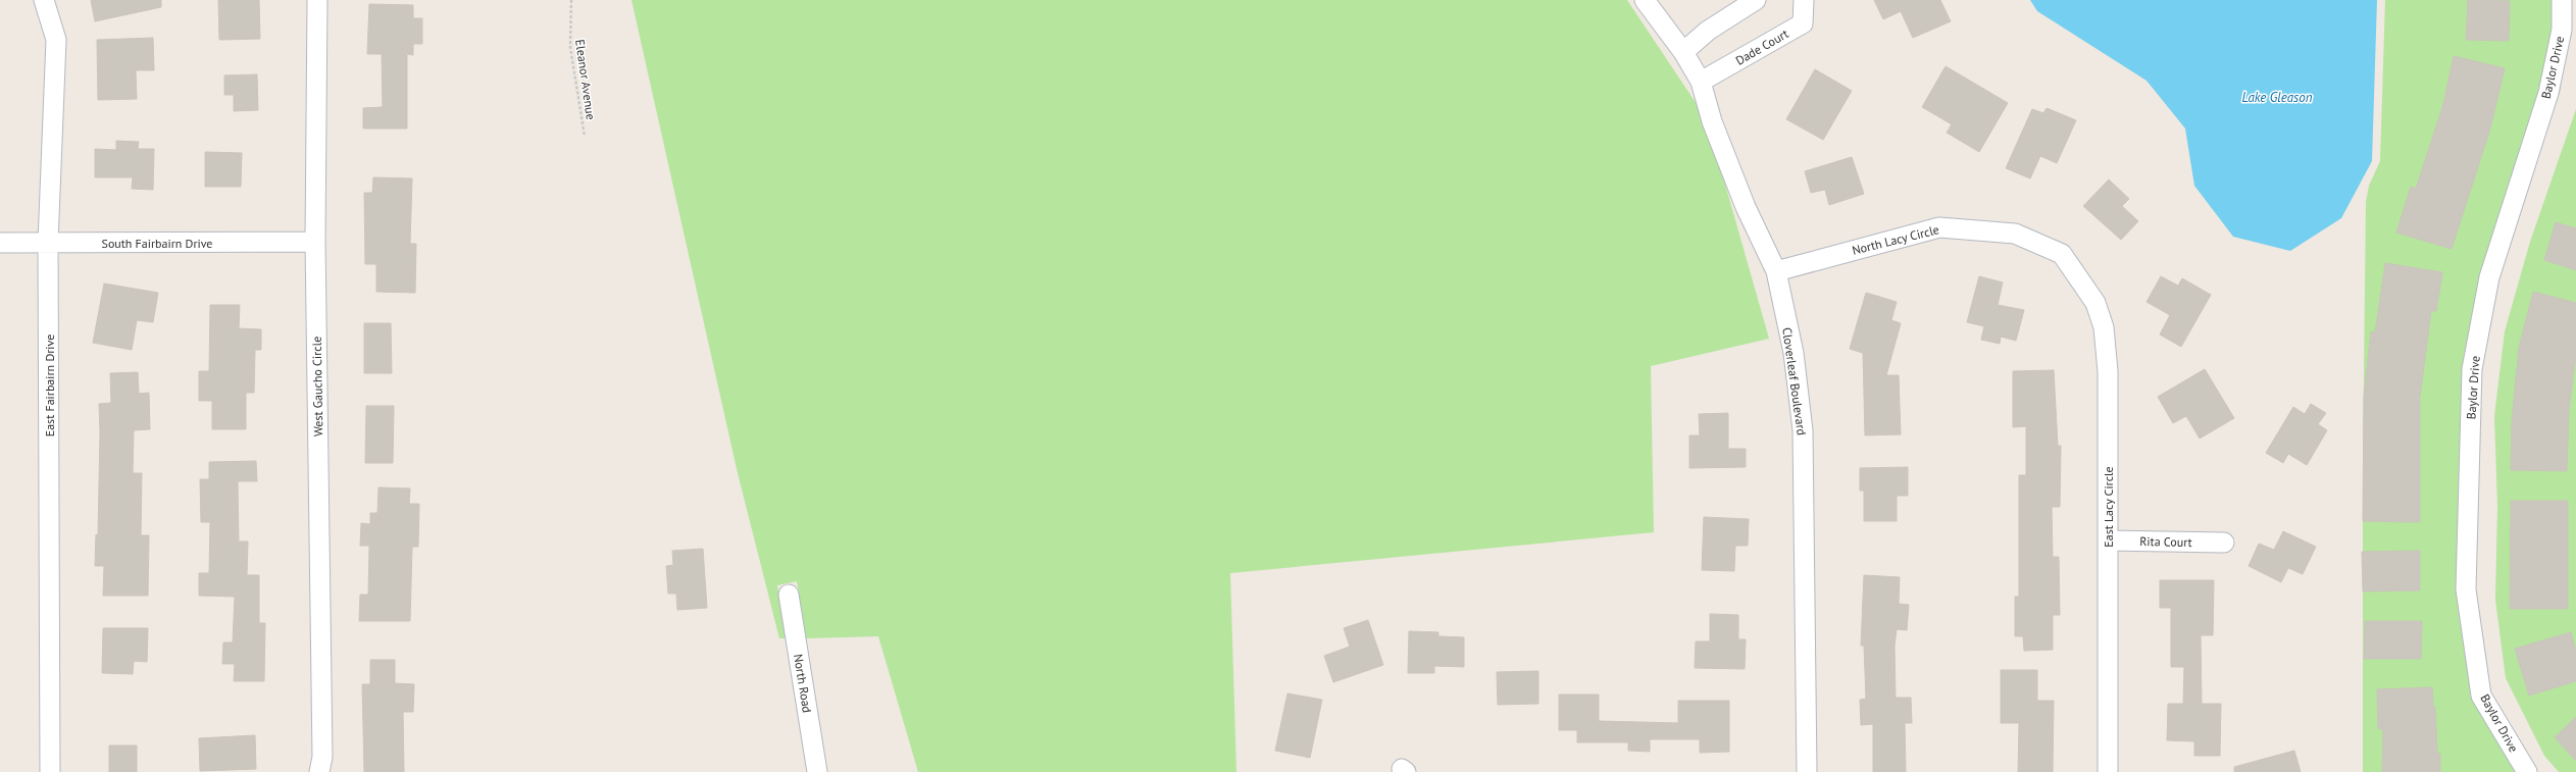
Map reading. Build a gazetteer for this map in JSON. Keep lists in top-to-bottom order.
{
  "streets": {
    "street": [
      "Dade Court",
      "Baylor Drive",
      "North Lacy Circle",
      "South Fairbairn Drive",
      "Cloverleaf Boulevard",
      "East Fairbairn Drive",
      "West Gaucho Circle",
      "East Lacy Circle",
      "Rita Court",
      "North Road"
    ],
    "path": ["Eleanor Avenue"]
  },
  "crossings": [
    ["Dade Court", "Cloverleaf Boulevard"],
    ["North Lacy Circle", "Cloverleaf Boulevard"],
    ["North Lacy Circle", "East Lacy Circle"],
    ["South Fairbairn Drive", "East Fairbairn Drive"],
    ["South Fairbairn Drive", "West Gaucho Circle"],
    ["East Lacy Circle", "Rita Court"]
  ],
  "water": ["Lake Gleason"]
}
